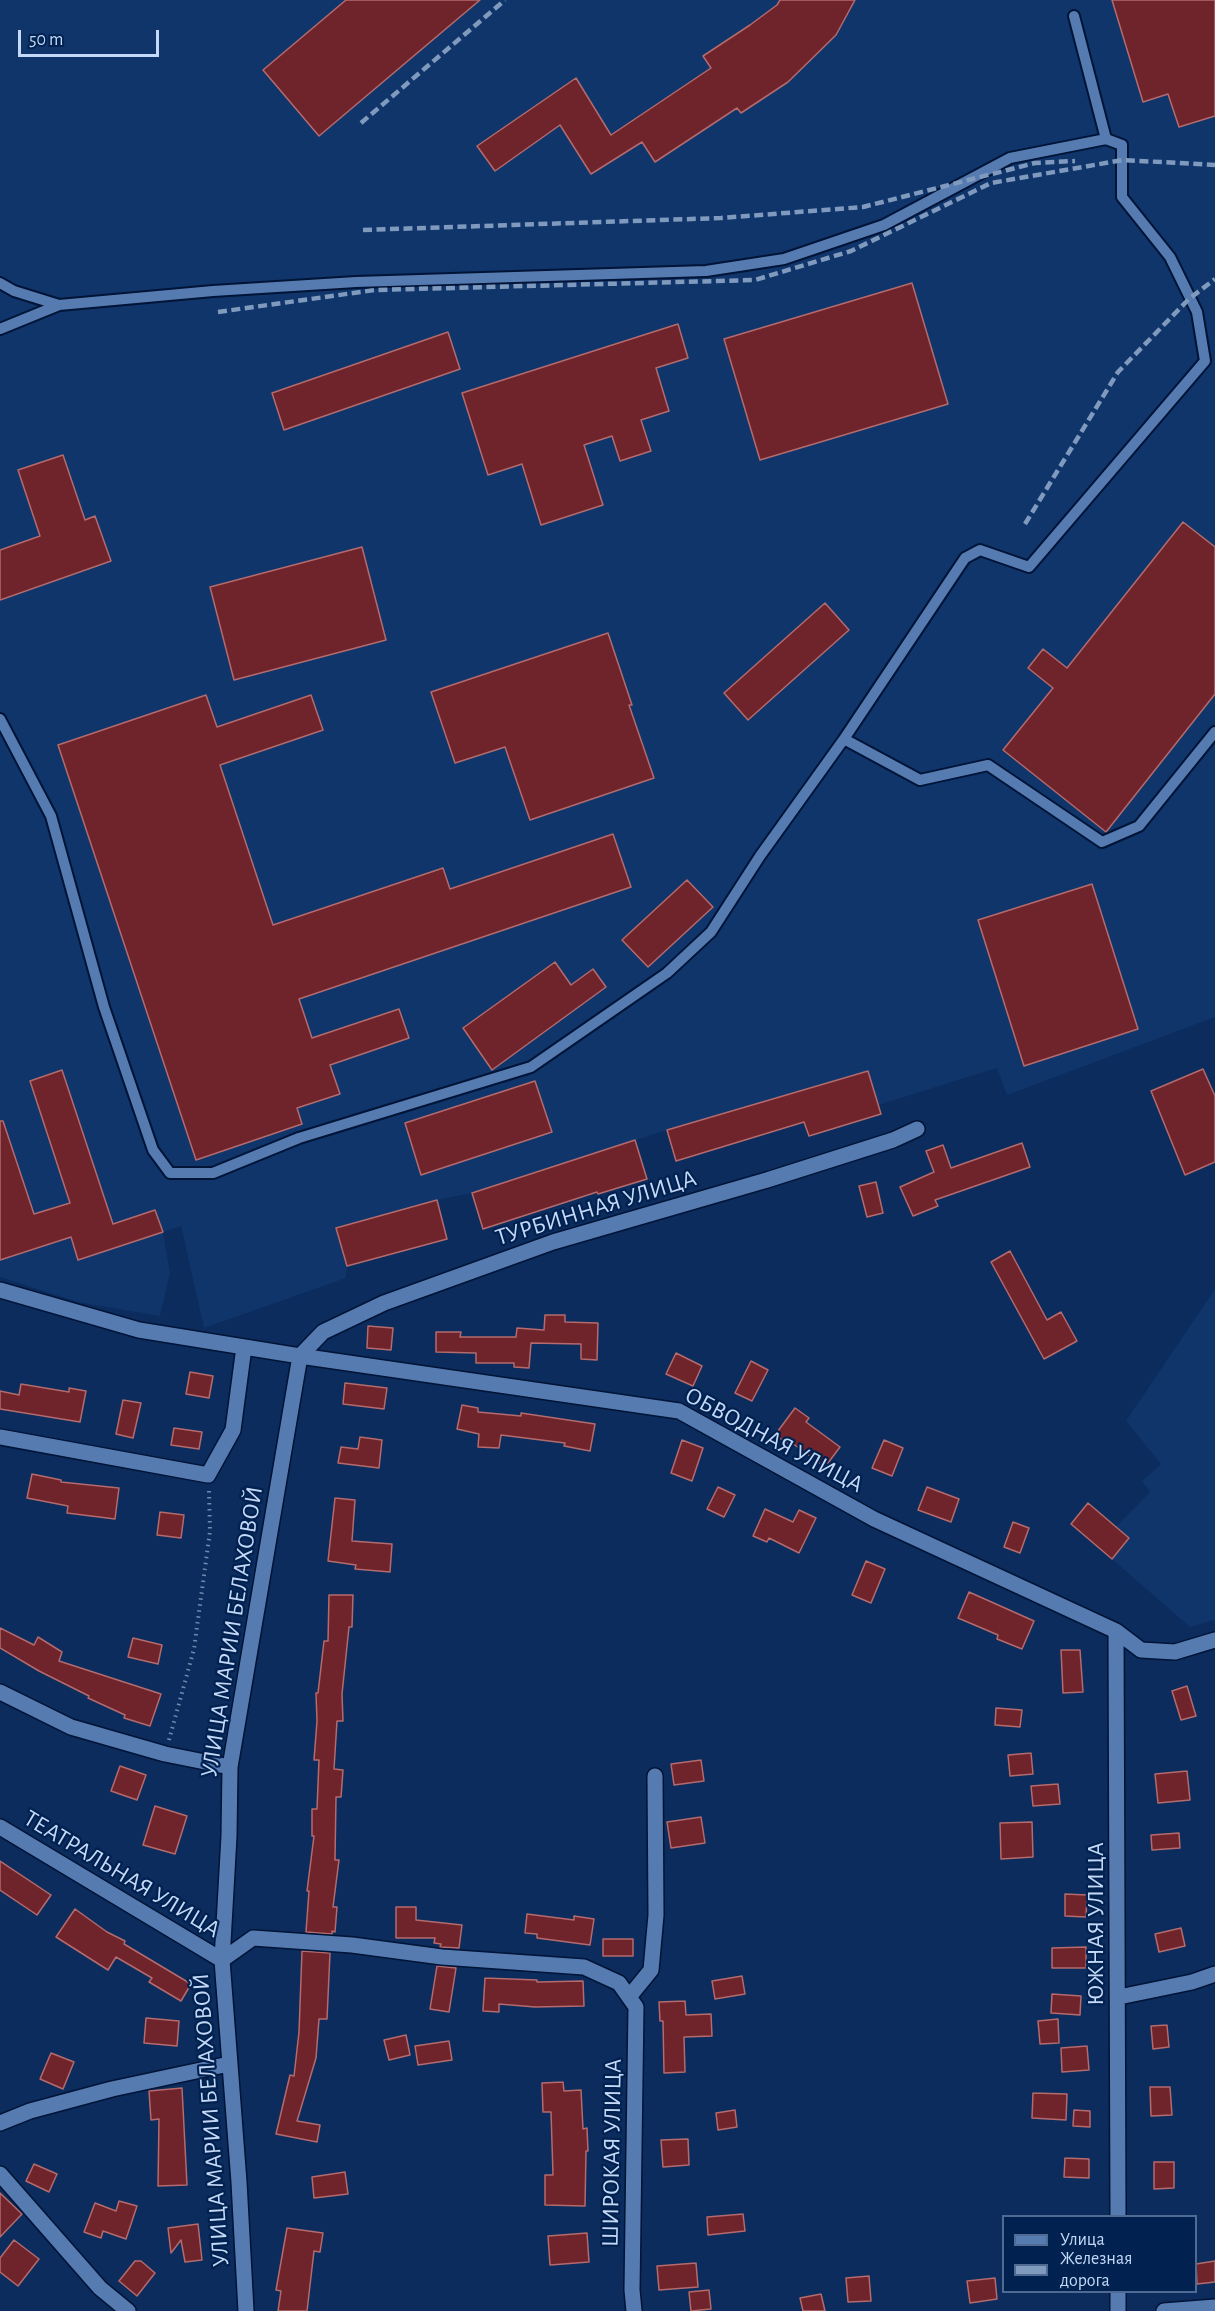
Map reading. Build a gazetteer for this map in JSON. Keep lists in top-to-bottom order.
{
  "streets": {
    "street": [
      "ТУРБИННАЯ УЛИЦА",
      "ОБВОДНАЯ УЛИЦА",
      "УЛИЦА МАРИИ БЕЛАХОВОЙ",
      "ТЕАТРАЛЬНАЯ УЛИЦА",
      "ЮЖНАЯ УЛИЦА",
      "ШИРОКАЯ УЛИЦА"
    ]
  },
  "crossings": [
    ["ТУРБИННАЯ УЛИЦА", "ОБВОДНАЯ УЛИЦА"],
    ["ТУРБИННАЯ УЛИЦА", "УЛИЦА МАРИИ БЕЛАХОВОЙ"],
    ["ОБВОДНАЯ УЛИЦА", "УЛИЦА МАРИИ БЕЛАХОВОЙ"],
    ["ОБВОДНАЯ УЛИЦА", "ЮЖНАЯ УЛИЦА"],
    ["УЛИЦА МАРИИ БЕЛАХОВОЙ", "ТЕАТРАЛЬНАЯ УЛИЦА"]
  ],
  "legend": ["Улица", "Железная дорога"],
  "scale_bar": "50 m"
}
